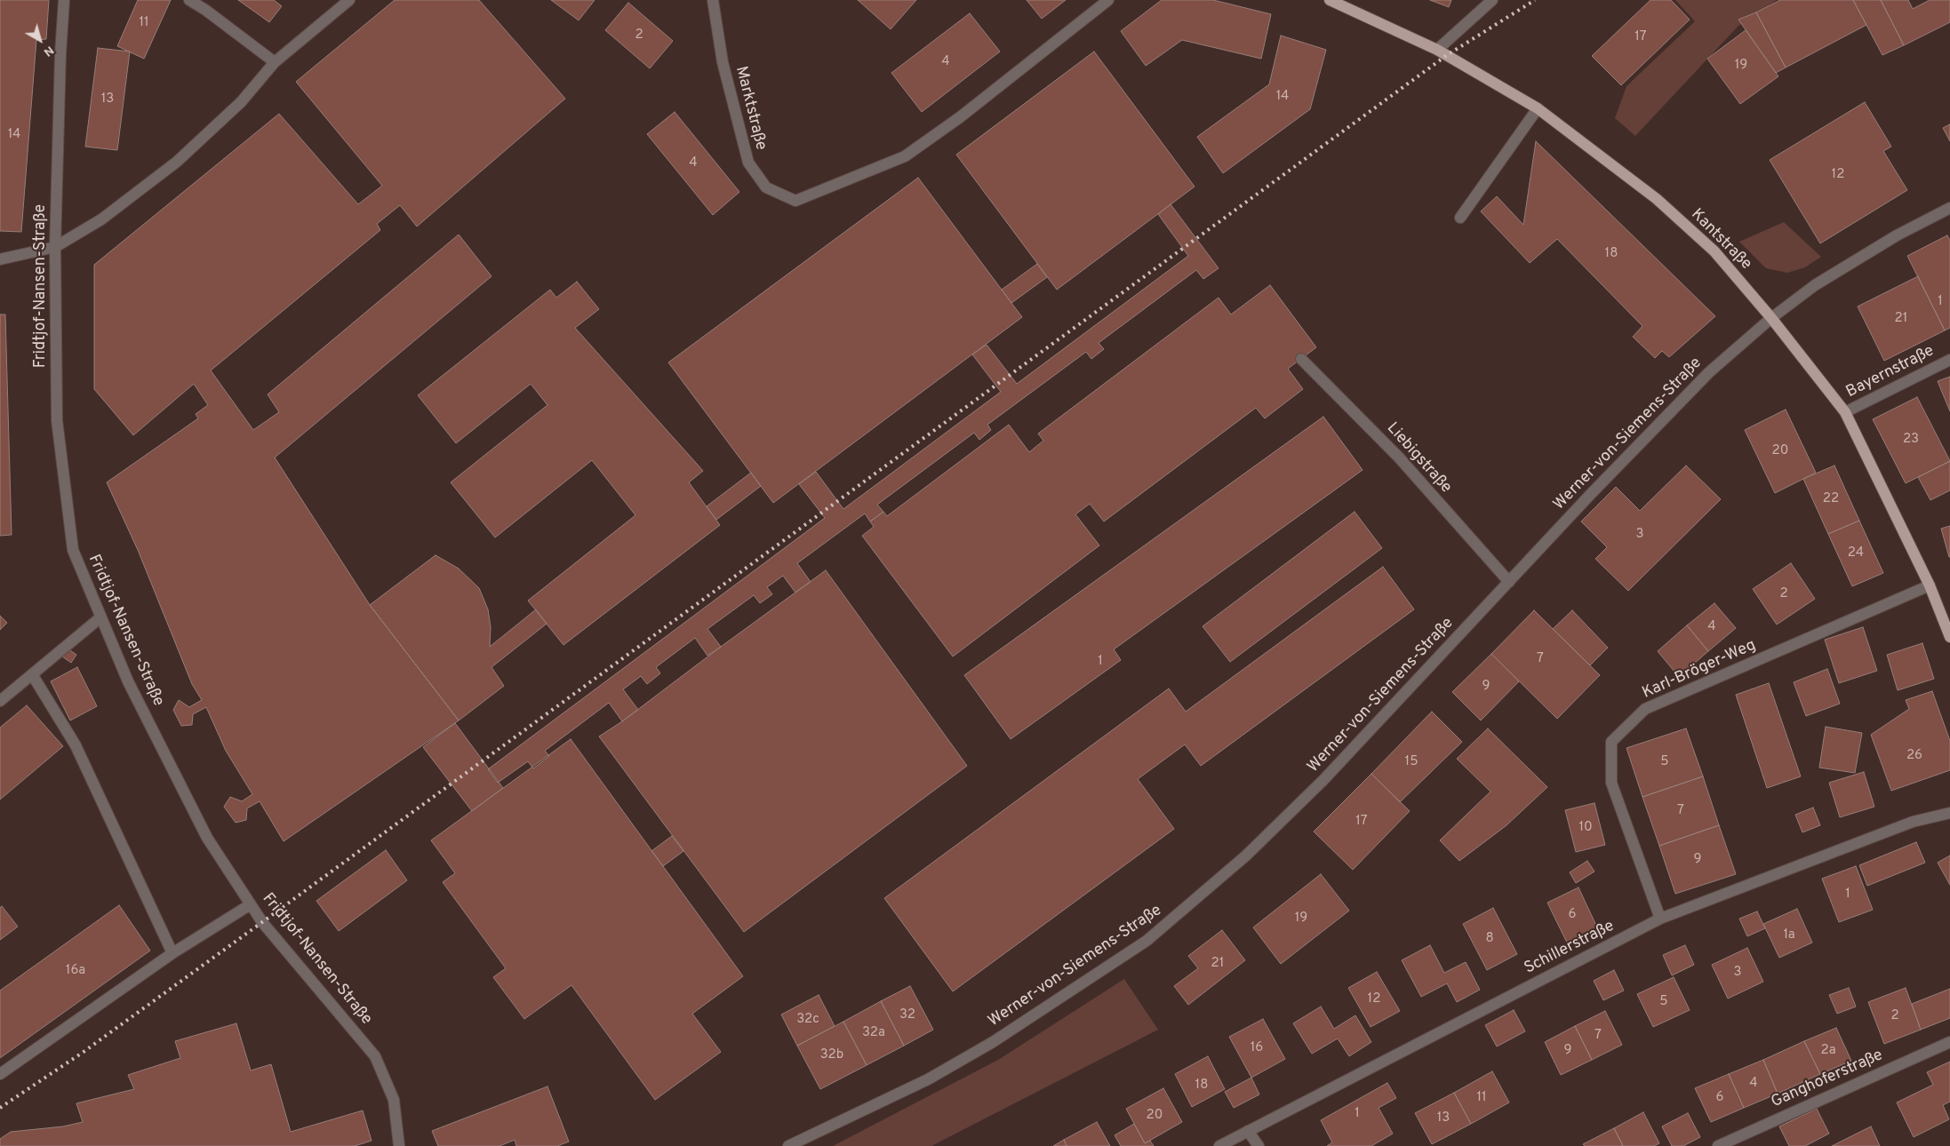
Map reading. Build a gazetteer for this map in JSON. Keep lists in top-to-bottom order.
{
  "streets": {
    "main road": ["Kantstraße"],
    "street": [
      "Marktstraße",
      "Fridtjof-Nansen-Straße",
      "Bayernstraße",
      "Werner-von-Siemens-Straße",
      "Liebigstraße",
      "Karl-Bröger-Weg",
      "Schillerstraße",
      "Ganghoferstraße"
    ]
  },
  "crossings": [
    ["Kantstraße", "Bayernstraße"],
    ["Kantstraße", "Werner-von-Siemens-Straße"],
    ["Kantstraße", "Karl-Bröger-Weg"],
    ["Werner-von-Siemens-Straße", "Liebigstraße"],
    ["Karl-Bröger-Weg", "Schillerstraße"]
  ],
  "house_numbers": [
    "11",
    "2",
    "17",
    "4",
    "19",
    "14",
    "13",
    "14",
    "4",
    "12",
    "18",
    "1",
    "21",
    "23",
    "20",
    "22",
    "3",
    "24",
    "2",
    "4",
    "7",
    "1",
    "9",
    "26",
    "15",
    "5",
    "7",
    "17",
    "10",
    "9",
    "1",
    "6",
    "19",
    "1a",
    "8",
    "21",
    "16a",
    "3",
    "12",
    "5",
    "32",
    "2",
    "32c",
    "32a",
    "7",
    "16",
    "9",
    "2a",
    "32b",
    "4",
    "18",
    "11",
    "6",
    "1",
    "20",
    "13"
  ],
  "north": "bottom right"
}
